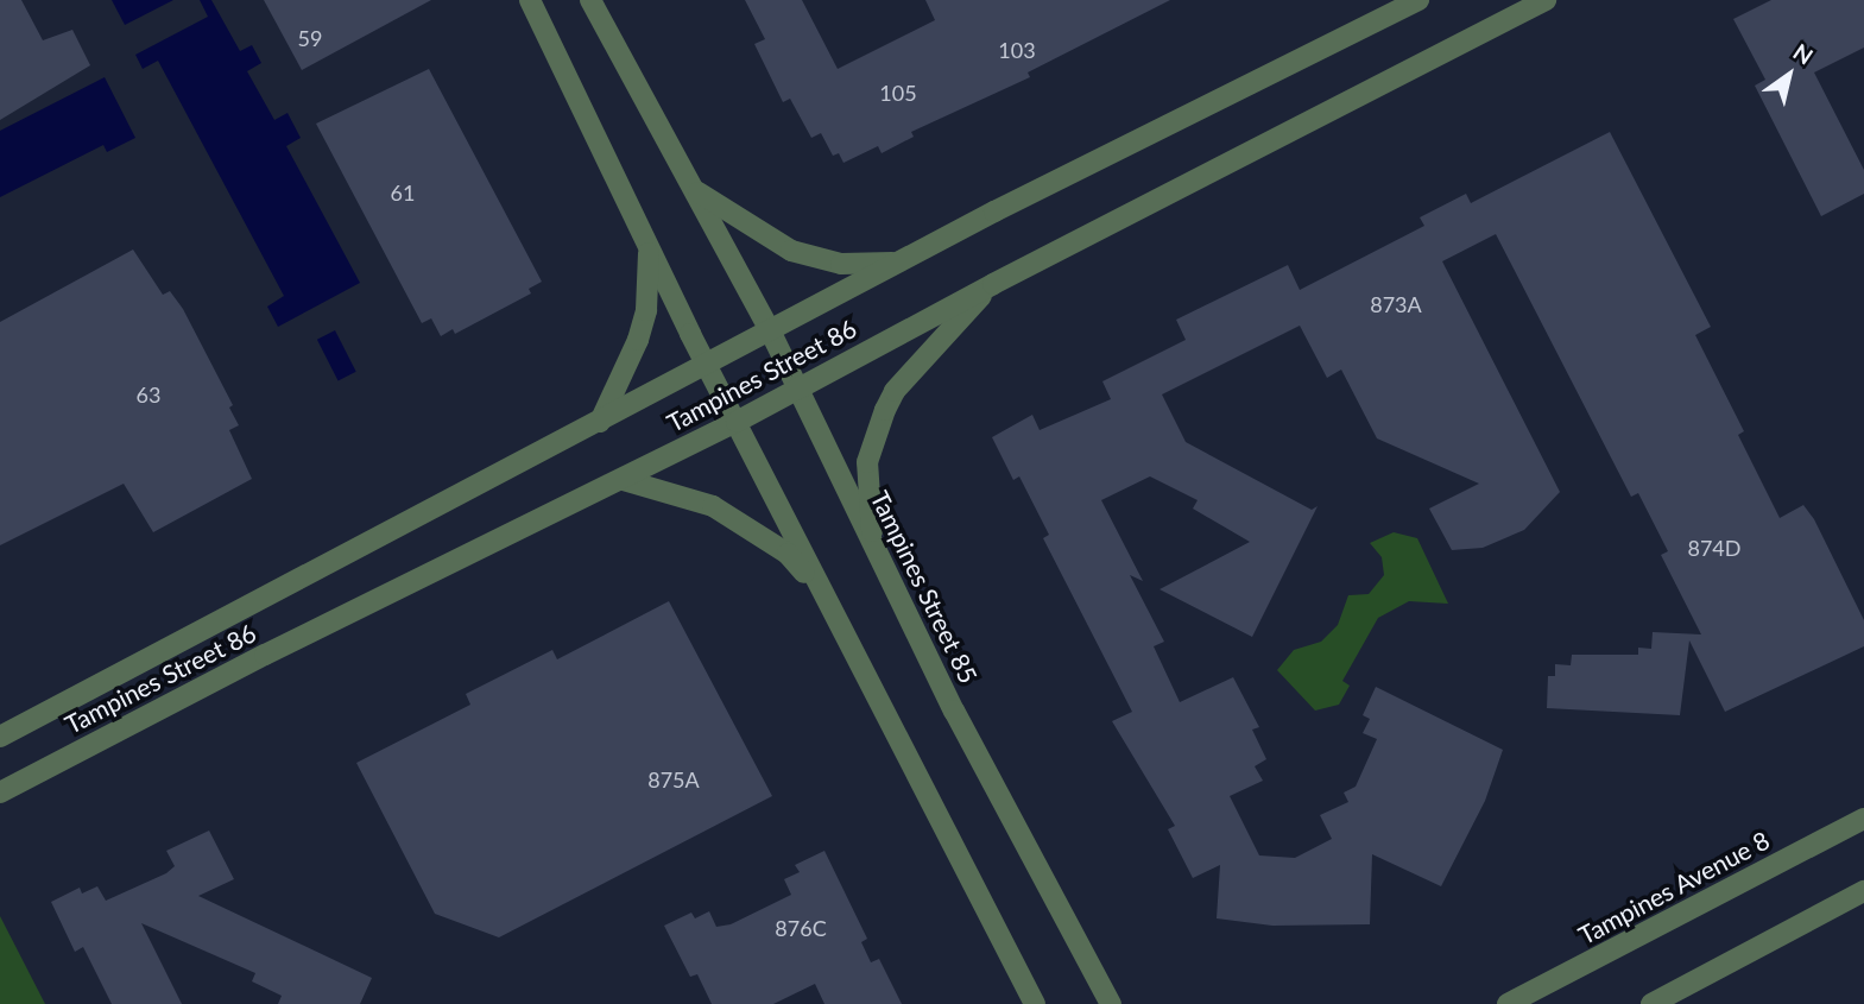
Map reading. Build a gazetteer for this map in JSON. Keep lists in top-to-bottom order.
{
  "streets": {
    "street": ["Tampines Street 86", "Tampines Street 85", "Tampines Avenue 8"]
  },
  "crossings": [
    ["Tampines Street 86", "Tampines Street 85"]
  ],
  "house_numbers": [
    "59",
    "103",
    "105",
    "61",
    "873A",
    "63",
    "874D",
    "875A",
    "876C"
  ],
  "north": "top right"
}
